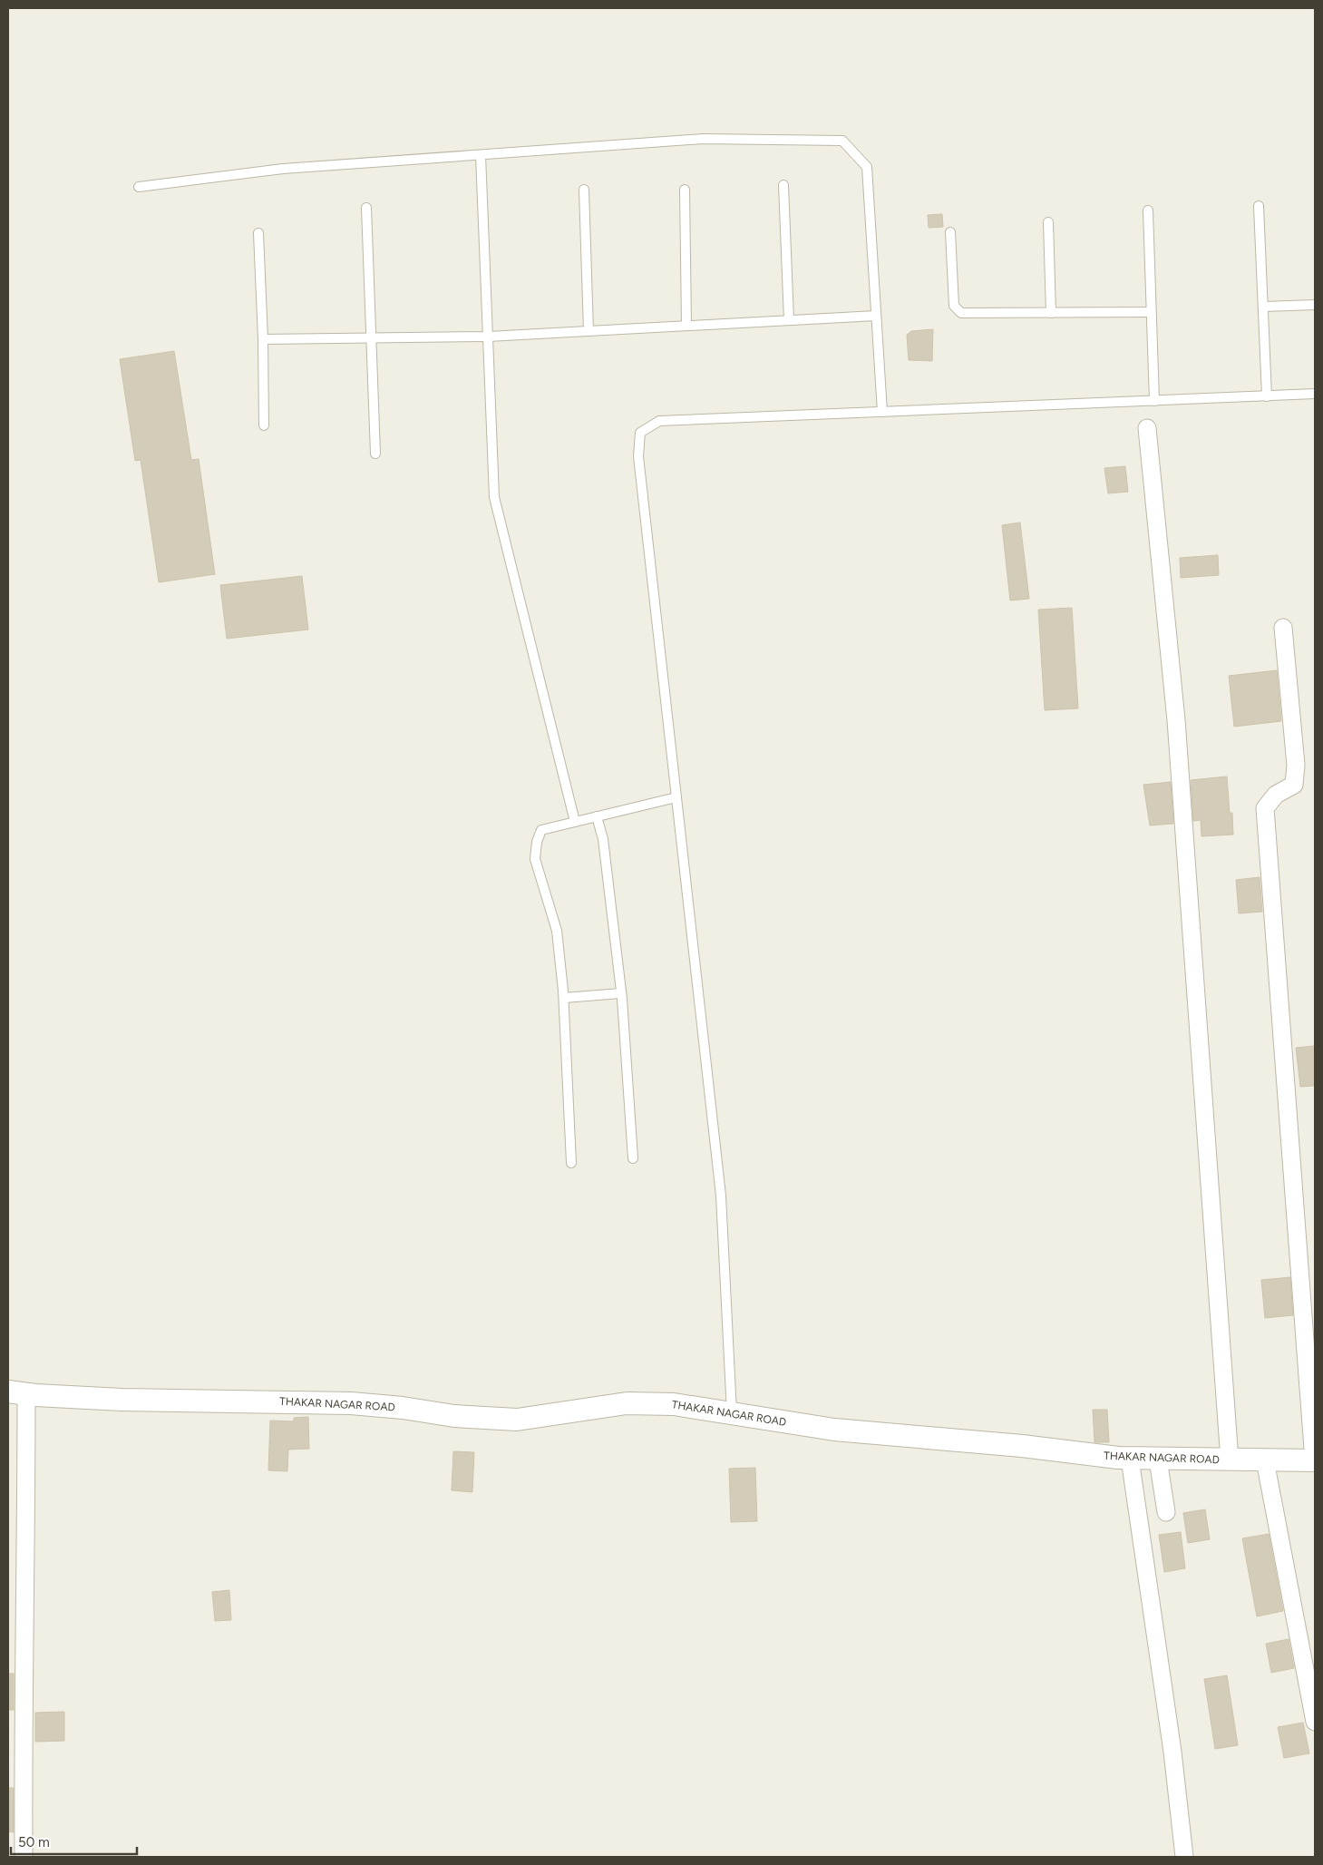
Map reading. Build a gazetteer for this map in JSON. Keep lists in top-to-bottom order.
{
  "streets": {
    "street": ["THAKAR NAGAR ROAD"]
  },
  "scale_bar": "50 m"
}
